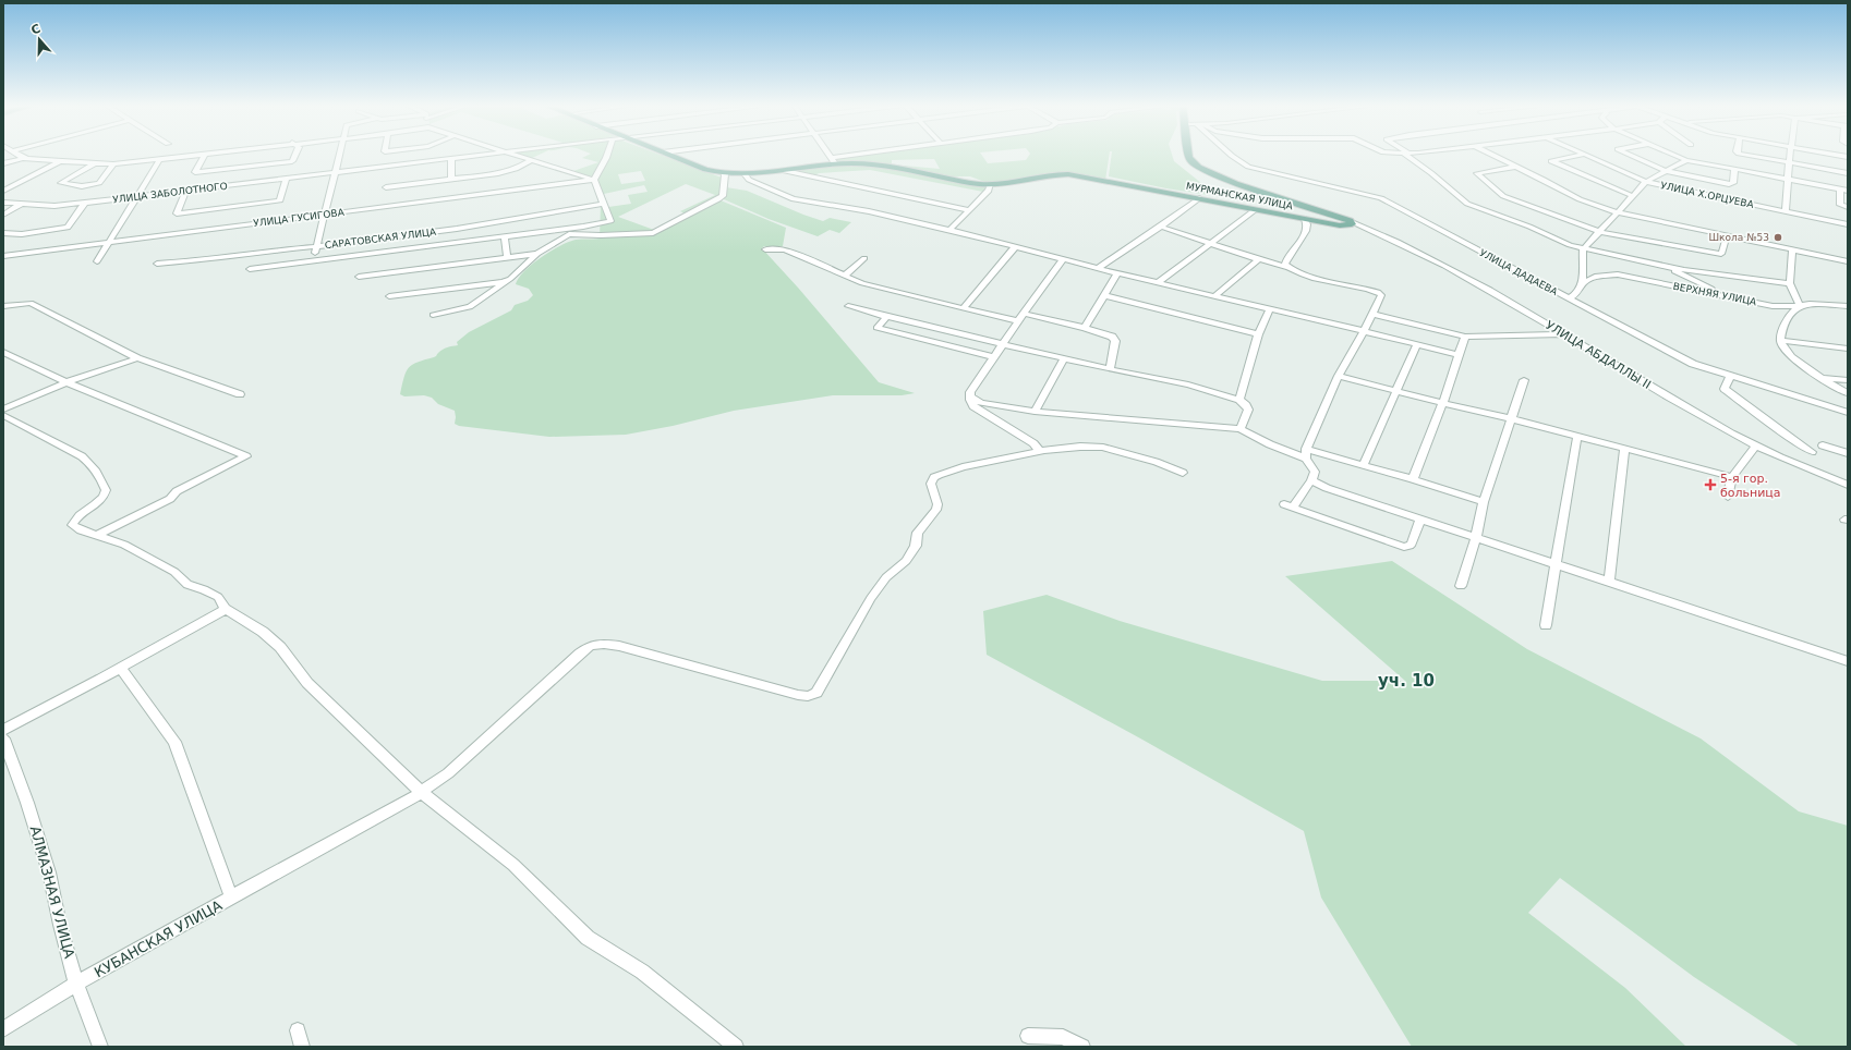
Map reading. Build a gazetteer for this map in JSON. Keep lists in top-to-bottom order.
{
  "streets": {
    "main road": ["МУРМАНСКАЯ УЛИЦА"],
    "street": [
      "УЛИЦА ЗАБОЛОТНОГО",
      "УЛИЦА Х.ОРЦУЕВА",
      "УЛИЦА ГУСИГОВА",
      "САРАТОВСКАЯ УЛИЦА",
      "УЛИЦА ДАДАЕВА",
      "ВЕРХНЯЯ УЛИЦА",
      "УЛИЦА АБДАЛЛЫ II",
      "АЛМАЗНАЯ УЛИЦА",
      "КУБАНСКАЯ УЛИЦА"
    ]
  },
  "crossings": [
    ["АЛМАЗНАЯ УЛИЦА", "КУБАНСКАЯ УЛИЦА"]
  ],
  "districts": ["уч. 10"],
  "places": {
    "other": ["Школа №53"],
    "health": ["5-я гор. больница"]
  },
  "north": "top"
}
